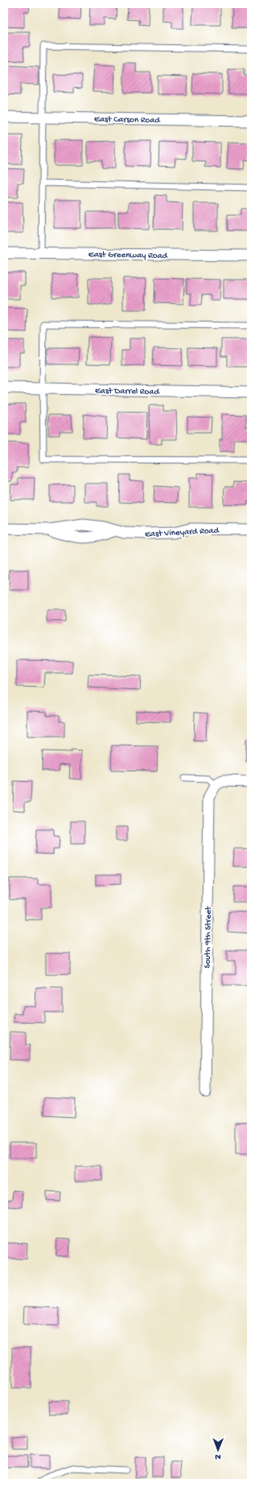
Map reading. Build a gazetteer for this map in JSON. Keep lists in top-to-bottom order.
{
  "streets": {
    "street": [
      "East Carson Road",
      "East Greenway Road",
      "East Darrel Road",
      "East Vineyard Road",
      "South 9th Street"
    ]
  },
  "north": "bottom"
}
